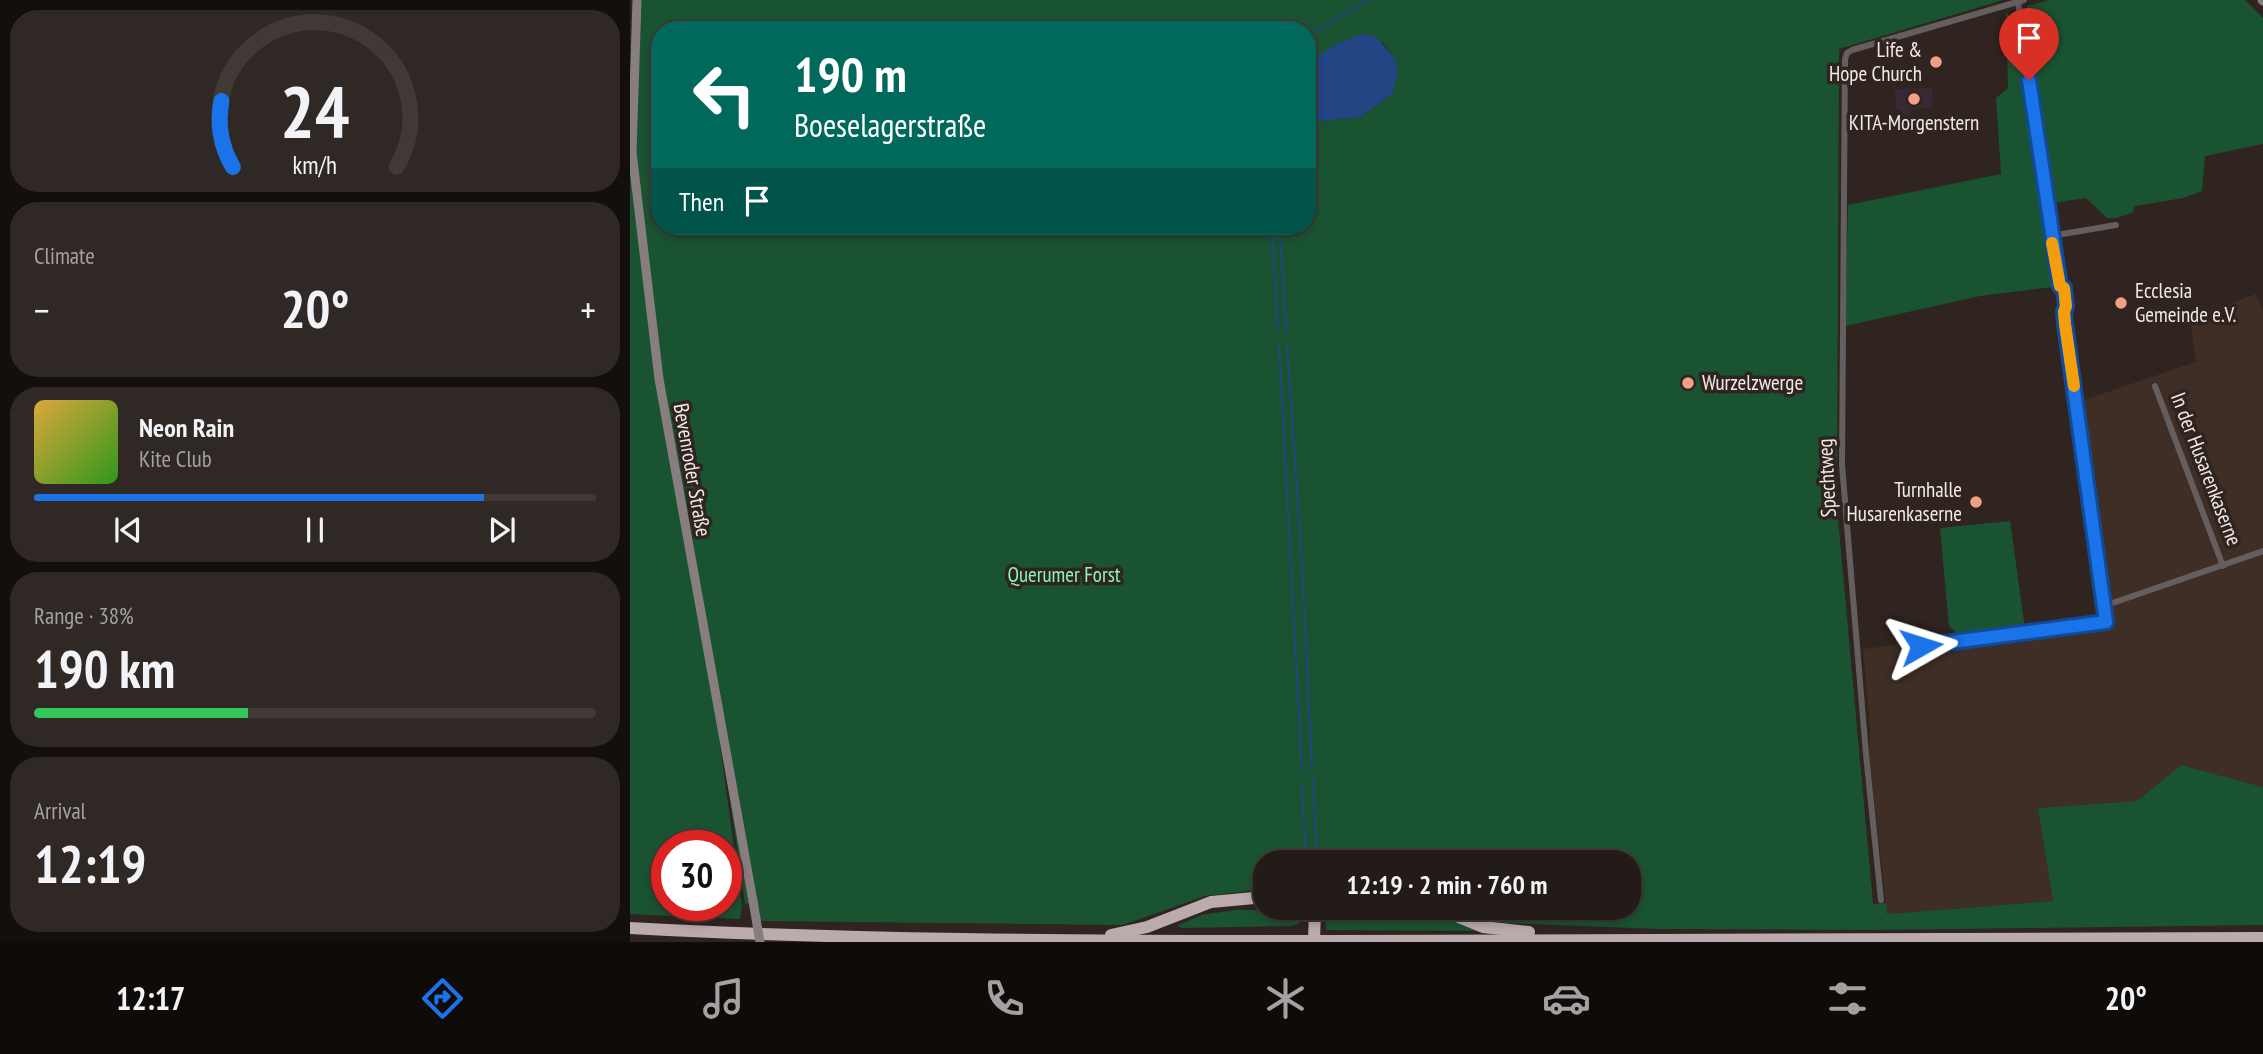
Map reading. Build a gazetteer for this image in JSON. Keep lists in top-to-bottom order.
{
  "streets": {
    "main road": ["Bevenroder Straße"],
    "street": ["In der Husarenkaserne", "Spechtweg"]
  },
  "parks": ["Querumer Forst"],
  "places": [
    "Life & Hope Church",
    "KITA-Morgenstern",
    "Ecclesia Gemeinde e.V.",
    "Wurzelzwerge",
    "Turnhalle Husarenkaserne"
  ],
  "page": {
    "turn": ["190 m", "Boeselagerstraße"],
    "then": "Then",
    "tile": [
      "Climate",
      ["Range · 38%", "190 km"],
      ["Arrival", "12:19"]
    ],
    "heat": ["−", "20°", "+"],
    "song": ["Neon Rain", "Kite Club"],
    "limit": "30",
    "trip": "12:19 · 2 min · 760 m",
    "tabs": ["12:17", "20°"],
    "gauge": ["24", "km/h"]
  }
}
